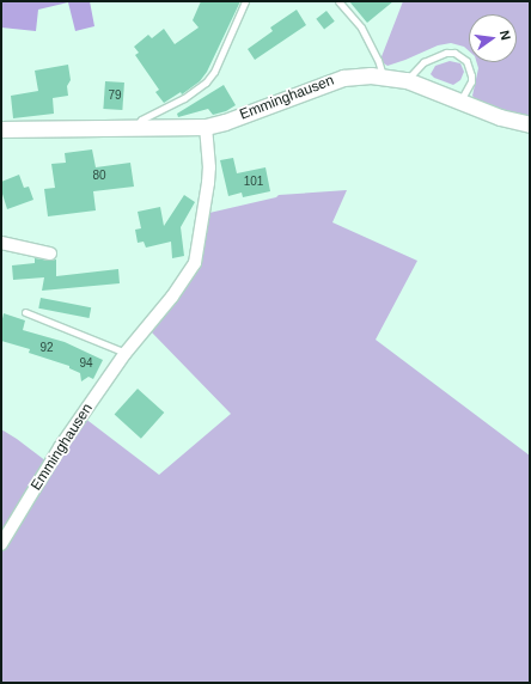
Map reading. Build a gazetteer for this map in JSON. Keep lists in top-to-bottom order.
{
  "streets": {
    "street": ["Emminghausen"]
  },
  "house_numbers": [
    "79",
    "80",
    "101",
    "92",
    "94"
  ],
  "north": "right"
}
